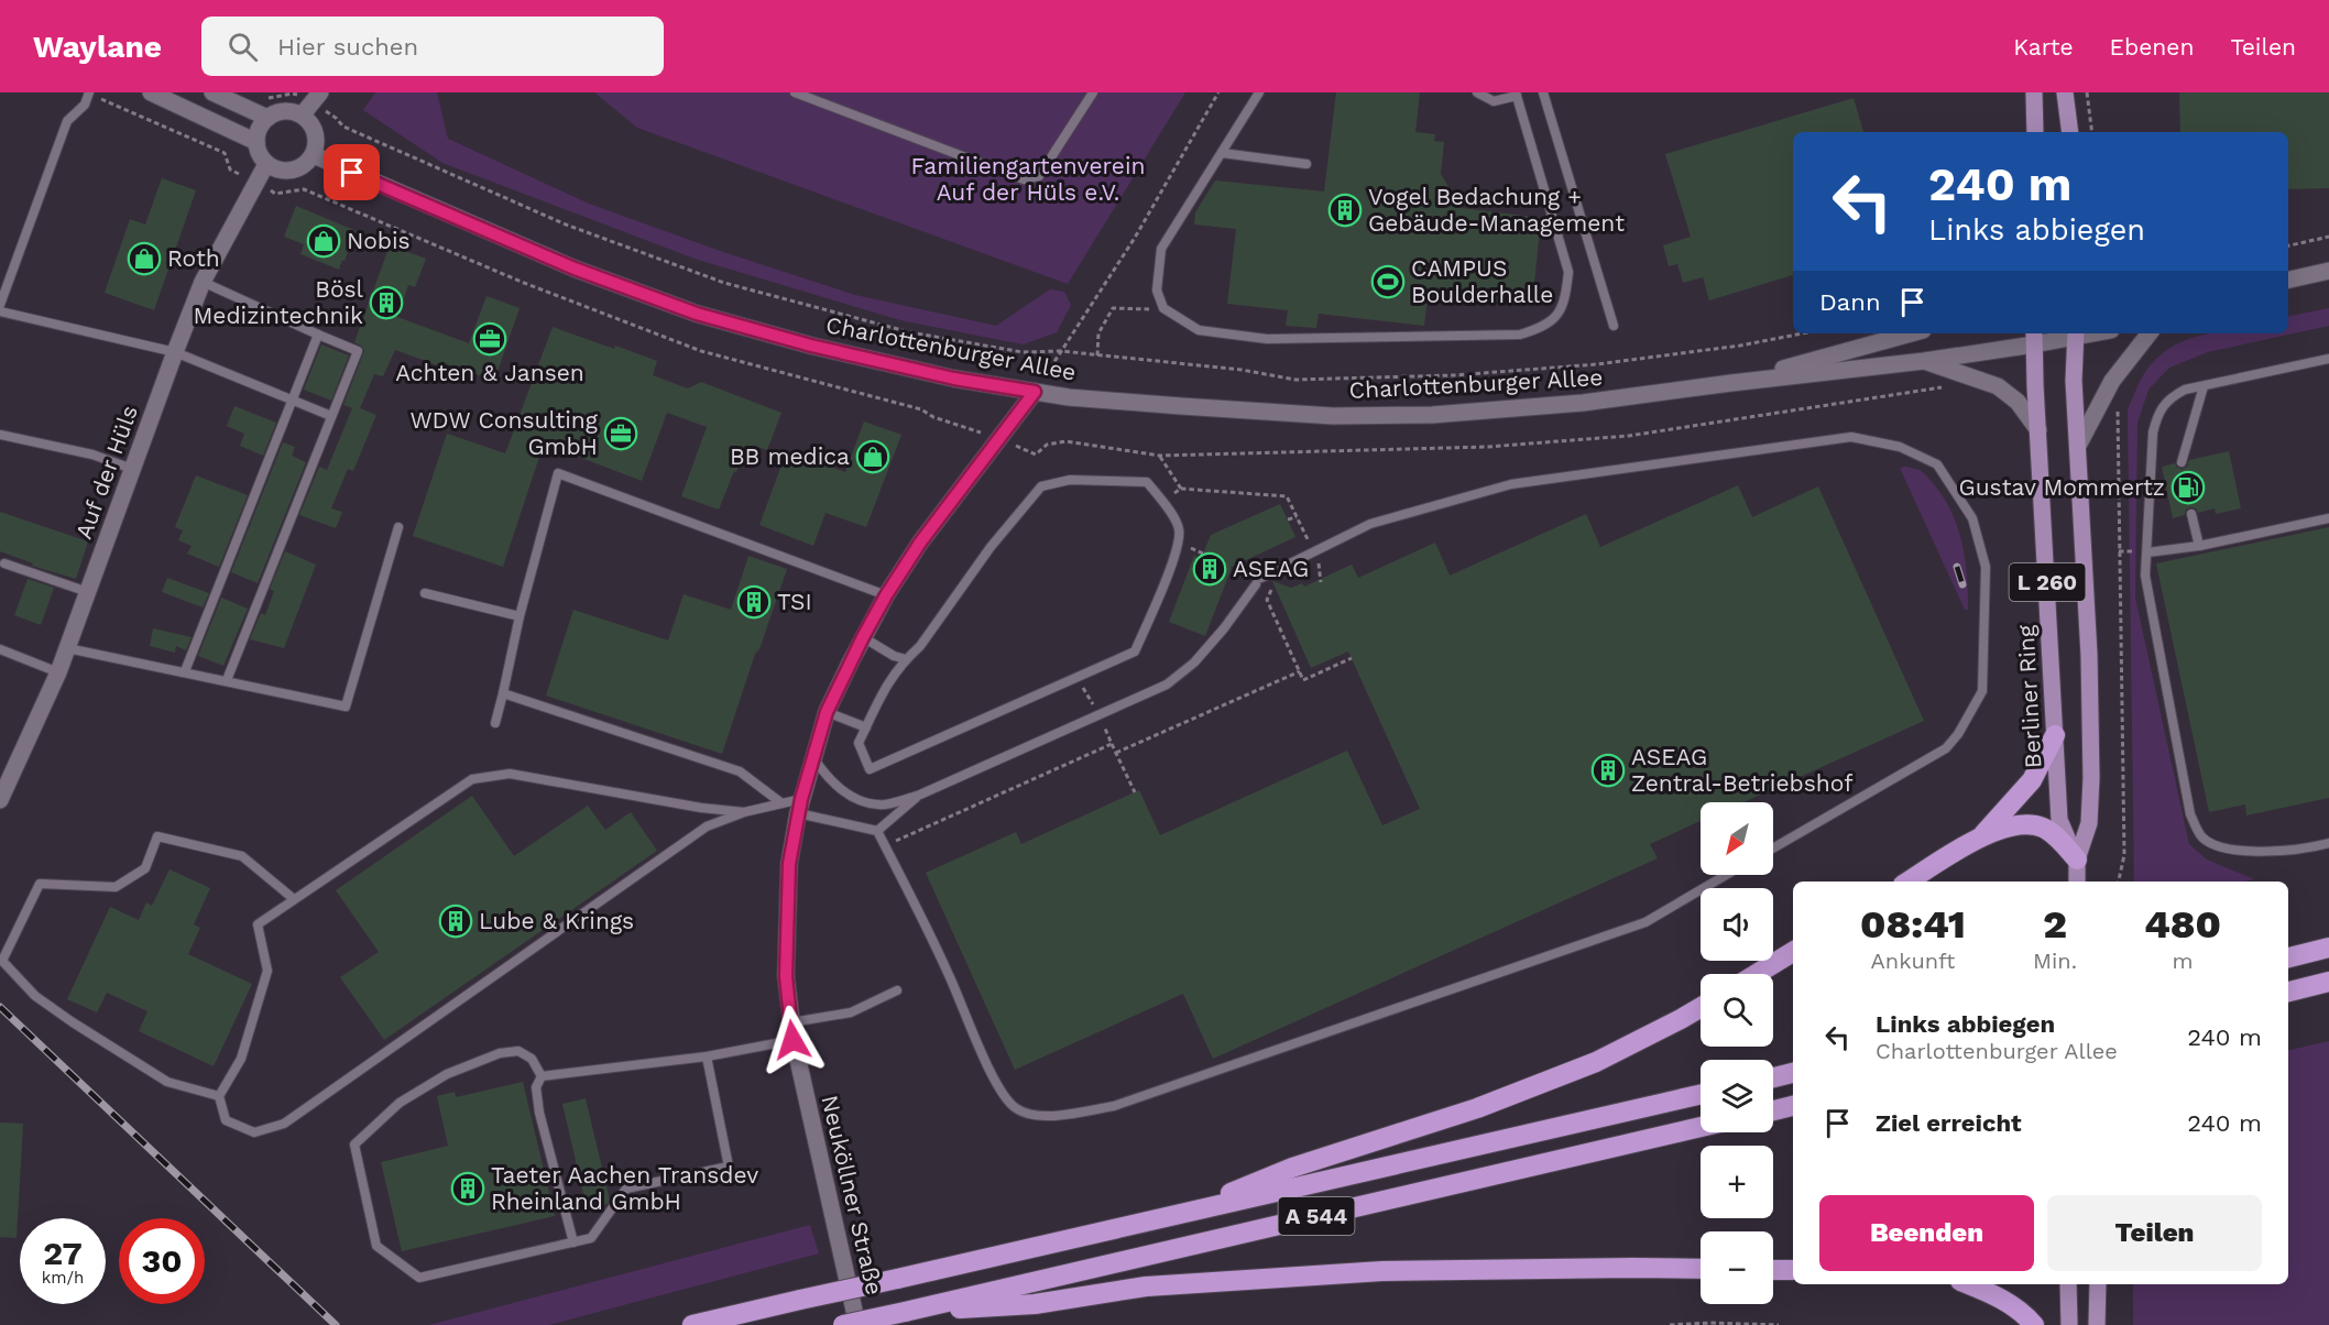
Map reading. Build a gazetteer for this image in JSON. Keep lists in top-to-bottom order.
{
  "streets": {
    "highway": ["A 544"],
    "main road": ["L 260", "Berliner Ring"],
    "street": ["Charlottenburger Allee", "Auf der Hüls", "Neuköllner Straße"]
  },
  "crossings": [
    ["Charlottenburger Allee", "Auf der Hüls"],
    ["Charlottenburger Allee", "Berliner Ring"],
    ["Charlottenburger Allee", "Neuköllner Straße"]
  ],
  "parks": ["Familiengartenverein Auf der Hüls e.V."],
  "places": {
    "building": [
      "Vogel Bedachung + Gebäude-Management",
      "Bösl Medizintechnik",
      "ASEAG",
      "TSI",
      "ASEAG Zentral-Betriebshof",
      "Lube & Krings",
      "Taeter Aachen Transdev Rheinland GmbH"
    ],
    "shop": ["Nobis", "Roth", "BB medica"],
    "sports": ["CAMPUS Boulderhalle"],
    "office": ["Achten & Jansen", "WDW Consulting GmbH"],
    "fuel station": ["Gustav Mommertz"]
  },
  "north": "bottom left",
  "page": {
    "header": "Waylane",
    "search": "Hier suchen",
    "nav": ["Karte", "Ebenen", "Teilen"],
    "turn": ["240 m", "Links abbiegen"],
    "then": "Dann",
    "map_buttons": ["+", "−"],
    "eta": [
      "08:41",
      "Ankunft",
      "2",
      "Min.",
      "480",
      "m"
    ],
    "list": [
      {
        "name": "Links abbiegen",
        "note": "Charlottenburger Allee",
        "value": "240 m"
      },
      {
        "name": "Ziel erreicht",
        "value": "240 m"
      }
    ],
    "buttons": ["Beenden", "Teilen"],
    "speed": "27 km/h",
    "limit": "30"
  }
}
